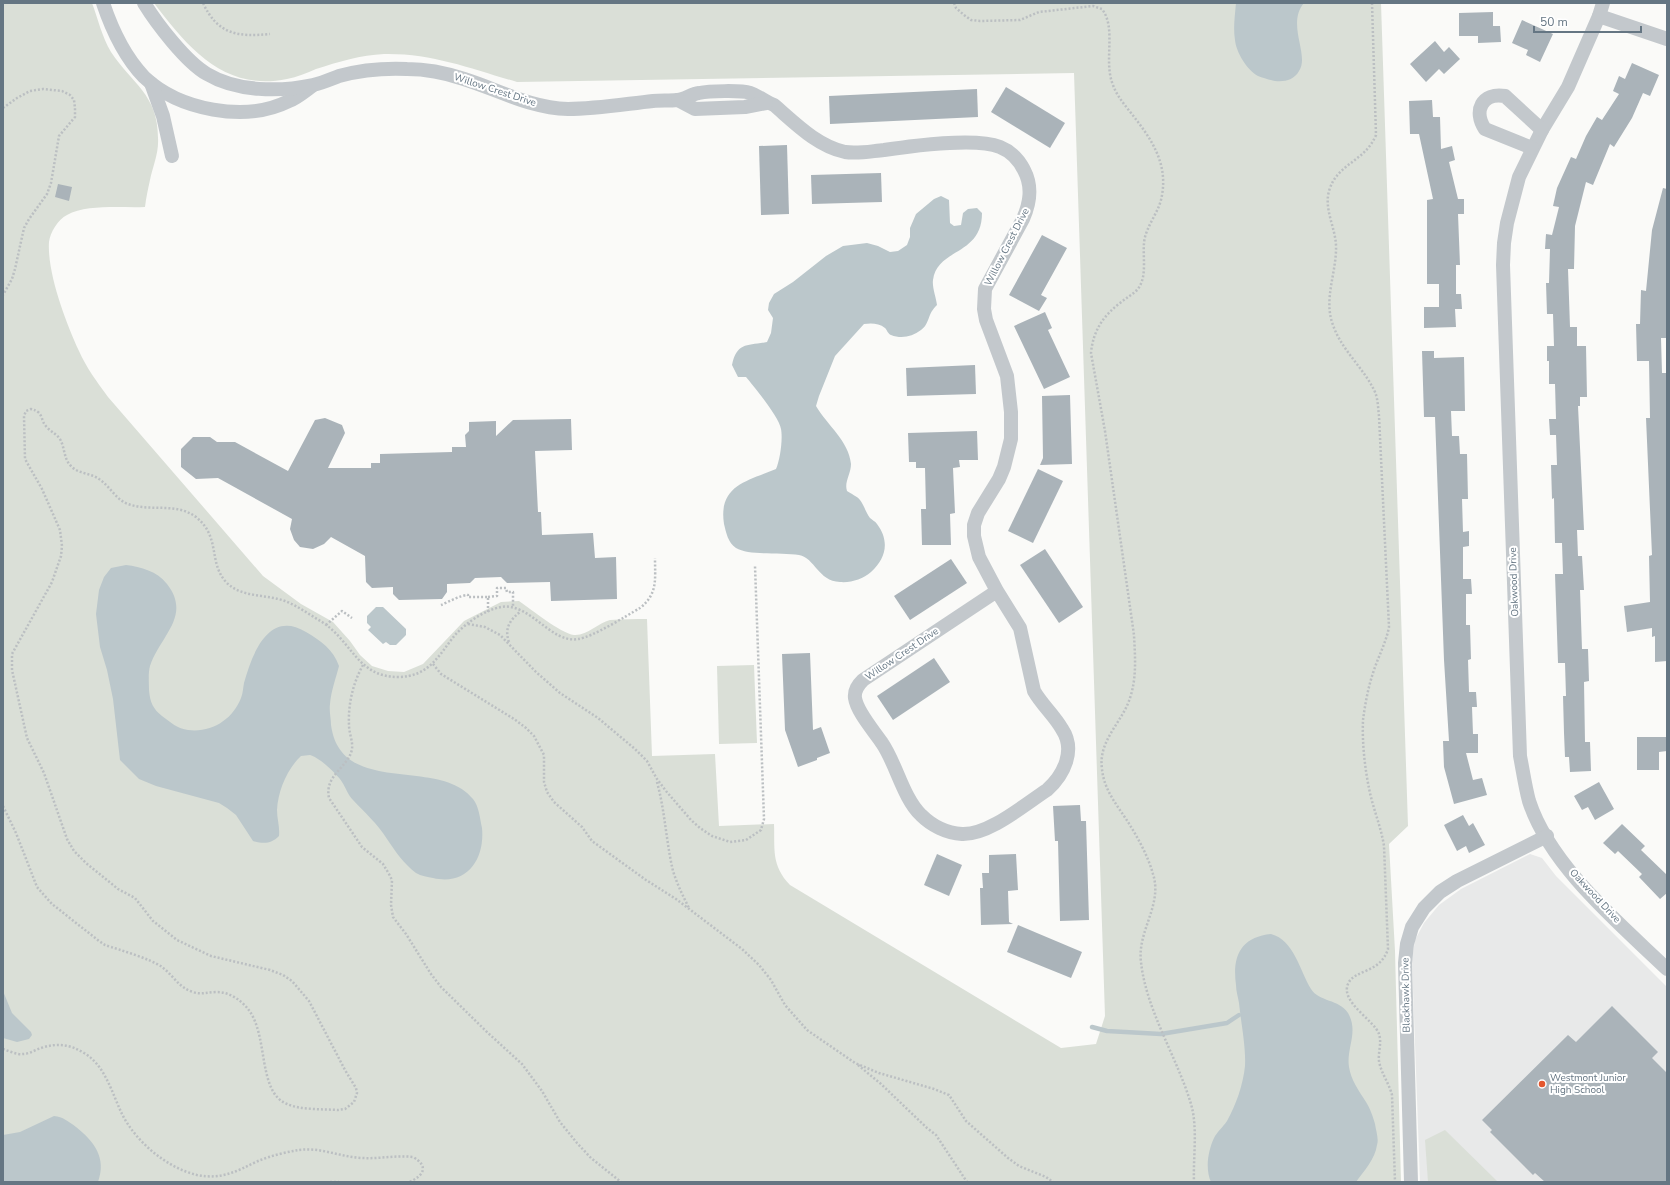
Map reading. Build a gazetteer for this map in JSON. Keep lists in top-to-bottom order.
{
  "streets": {
    "street": ["Willow Crest Drive", "Oakwood Drive", "Blackhawk Drive"]
  },
  "crossings": [
    ["Oakwood Drive", "Blackhawk Drive"]
  ],
  "places": ["Westmont Junior High School"],
  "scale_bar": "50 m"
}
